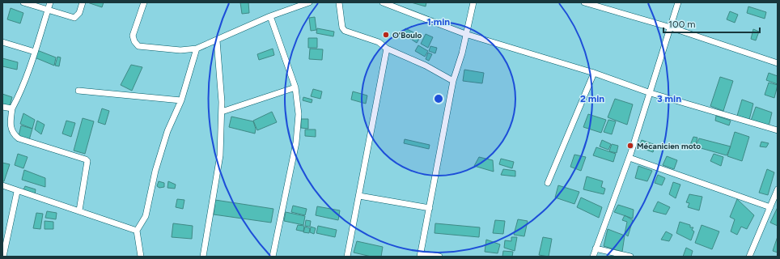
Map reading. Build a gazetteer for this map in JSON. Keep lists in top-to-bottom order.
{
  "places": ["O'Boulo", "Mécanicien moto"],
  "scale_bar": "100 m",
  "rings": ["1 min", "2 min", "3 min"]
}
